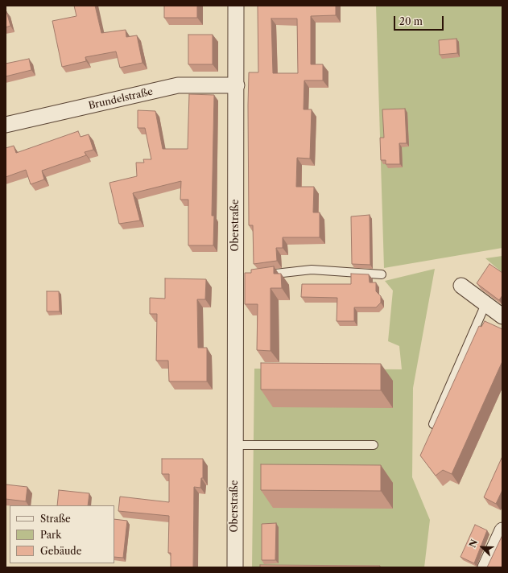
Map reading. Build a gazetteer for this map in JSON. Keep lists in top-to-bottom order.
{
  "streets": {
    "street": ["Brundelstraße", "Oberstraße"]
  },
  "crossings": [
    ["Brundelstraße", "Oberstraße"]
  ],
  "legend": ["Straße", "Park", "Gebäude"],
  "scale_bar": "20 m",
  "north": "top left"
}
